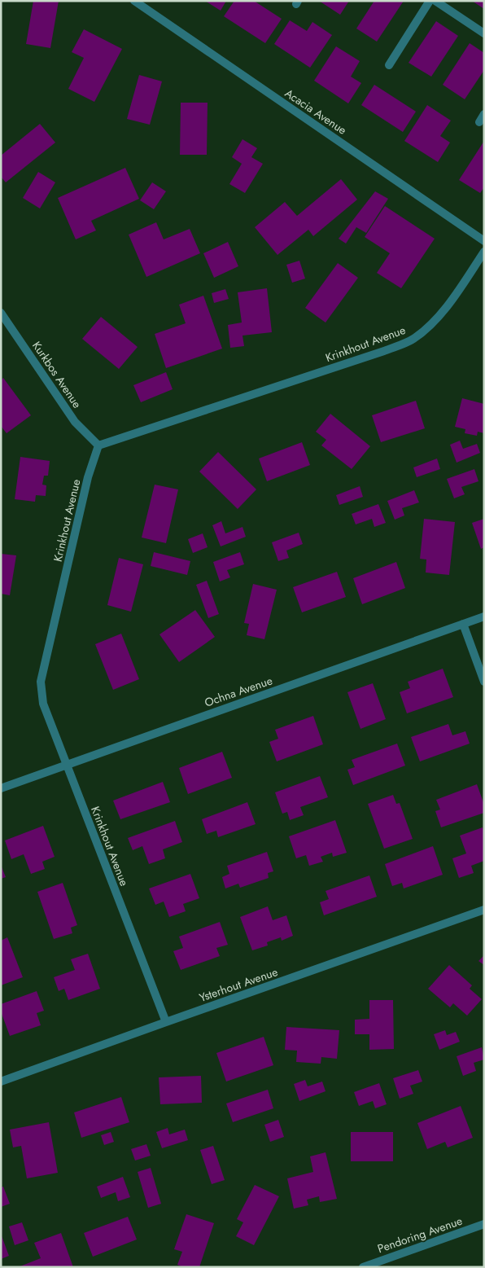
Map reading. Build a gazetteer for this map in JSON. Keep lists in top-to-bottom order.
{
  "streets": {
    "street": [
      "Acacia Avenue",
      "Krinkhout Avenue",
      "Kurkbos Avenue",
      "Ochna Avenue",
      "Ysterhout Avenue",
      "Pendoring Avenue"
    ]
  },
  "crossings": [
    ["Krinkhout Avenue", "Kurkbos Avenue"],
    ["Krinkhout Avenue", "Ochna Avenue"],
    ["Krinkhout Avenue", "Ysterhout Avenue"]
  ]
}
